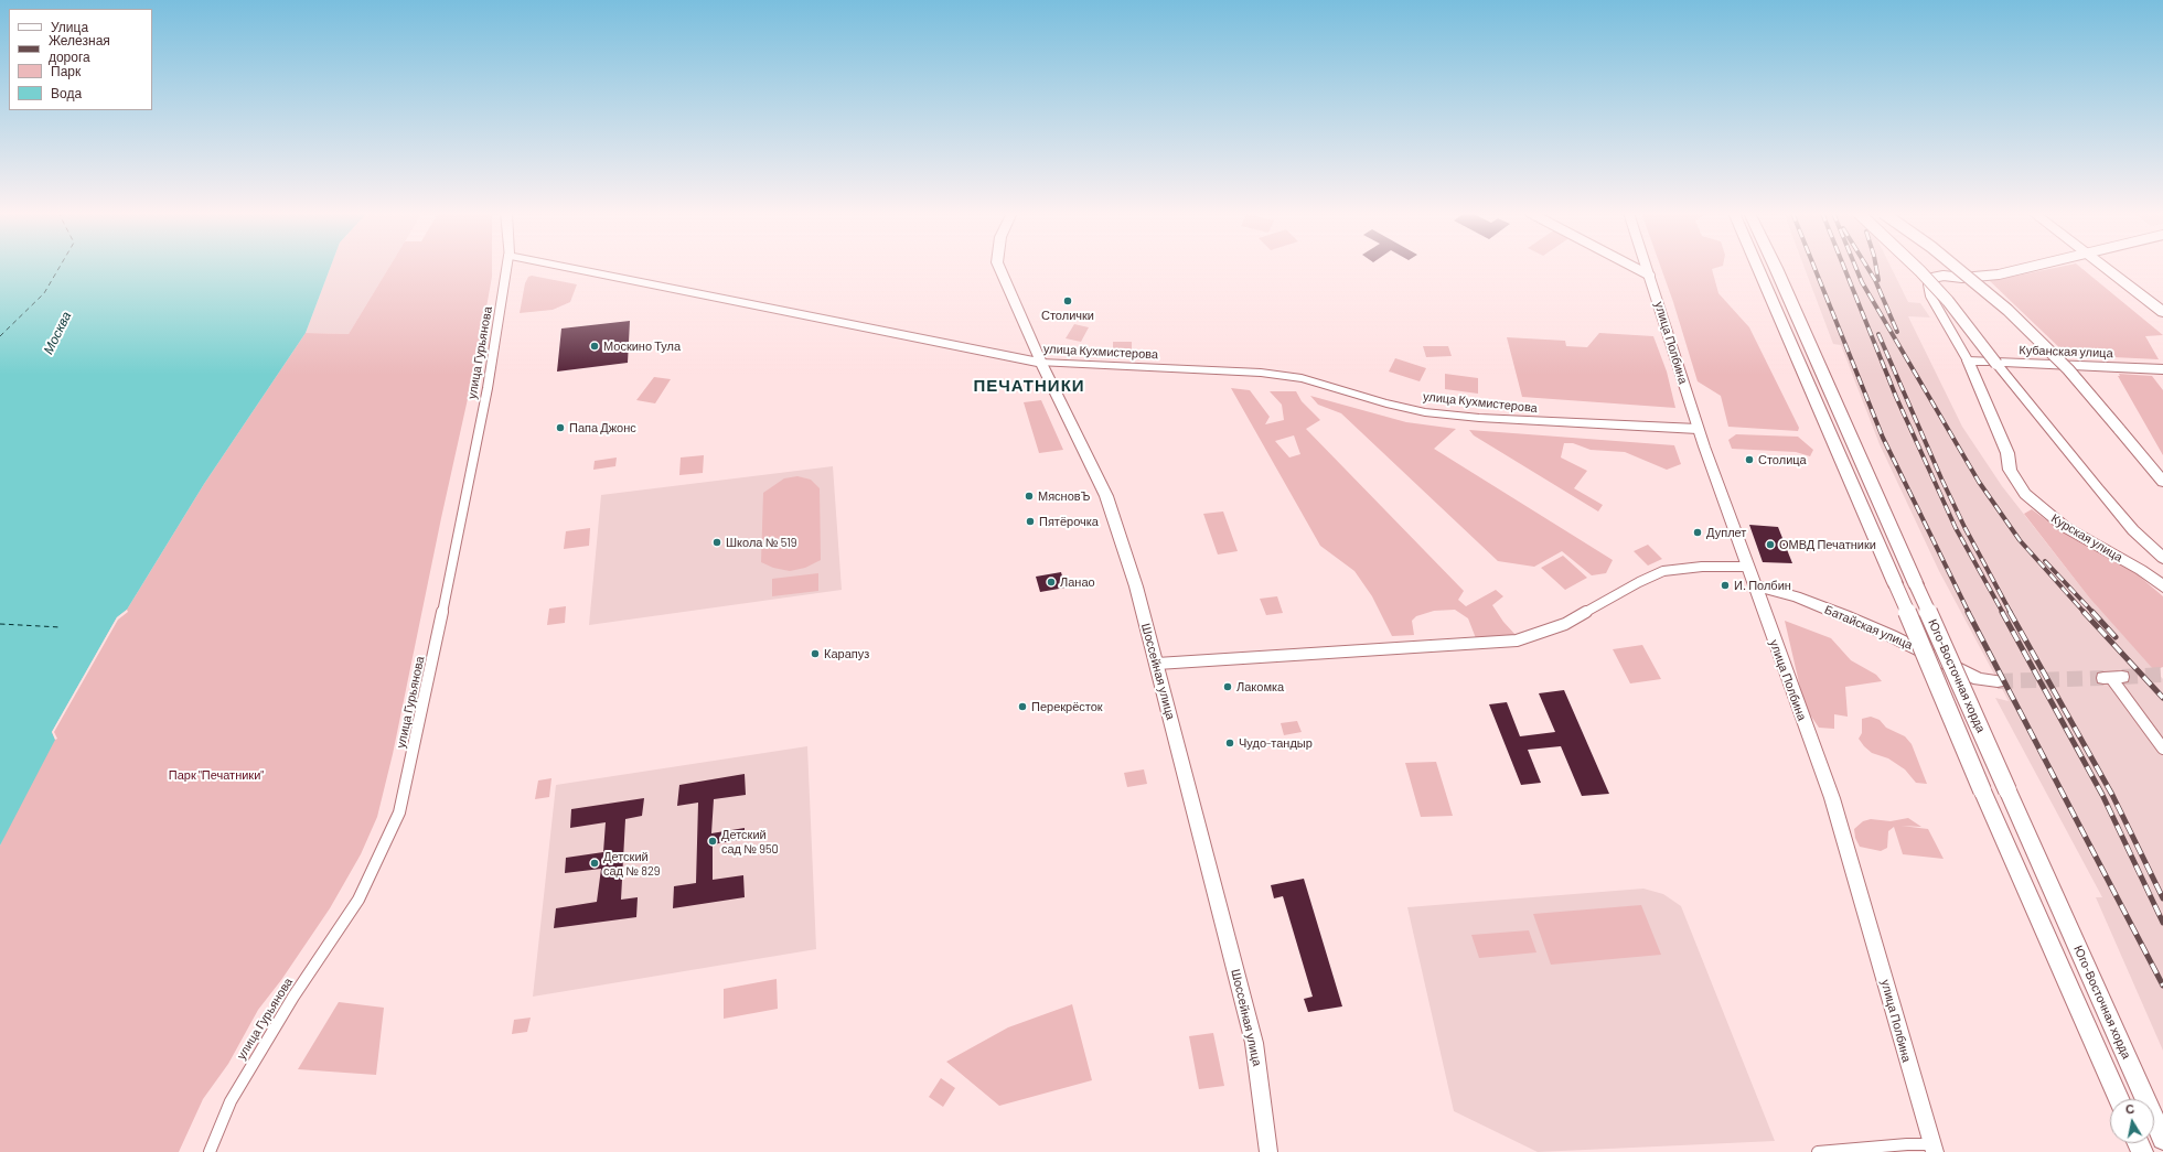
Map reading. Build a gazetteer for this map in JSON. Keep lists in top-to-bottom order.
{
  "streets": {
    "main road": [
      "улица Полбина",
      "улица Кухмистерова",
      "Кубанская улица",
      "Курская улица",
      "Батайская улица",
      "Шоссейная улица",
      "Юго-Восточная хорда"
    ],
    "street": ["улица Гурьянова"]
  },
  "crossings": [
    ["улица Полбина", "улица Кухмистерова"],
    ["улица Полбина", "Батайская улица"],
    ["улица Кухмистерова", "Шоссейная улица"],
    ["Кубанская улица", "Курская улица"]
  ],
  "districts": ["ПЕЧАТНИКИ"],
  "water": ["Москва"],
  "parks": ["Парк \"Печатники\""],
  "places": [
    "Столички",
    "Москино Тула",
    "Папа Джонс",
    "Столица",
    "МясновЪ",
    "Пятёрочка",
    "Дуплет",
    "Школа № 519",
    "ОМВД Печатники",
    "Ланао",
    "И. Полбин",
    "Карапуз",
    "Лакомка",
    "Перекрёсток",
    "Чудо-тандыр",
    "Детский сад № 950",
    "Детский сад № 829"
  ],
  "legend": [
    "Улица",
    "Железная дорога",
    "Парк",
    "Вода"
  ],
  "north": "top"
}
